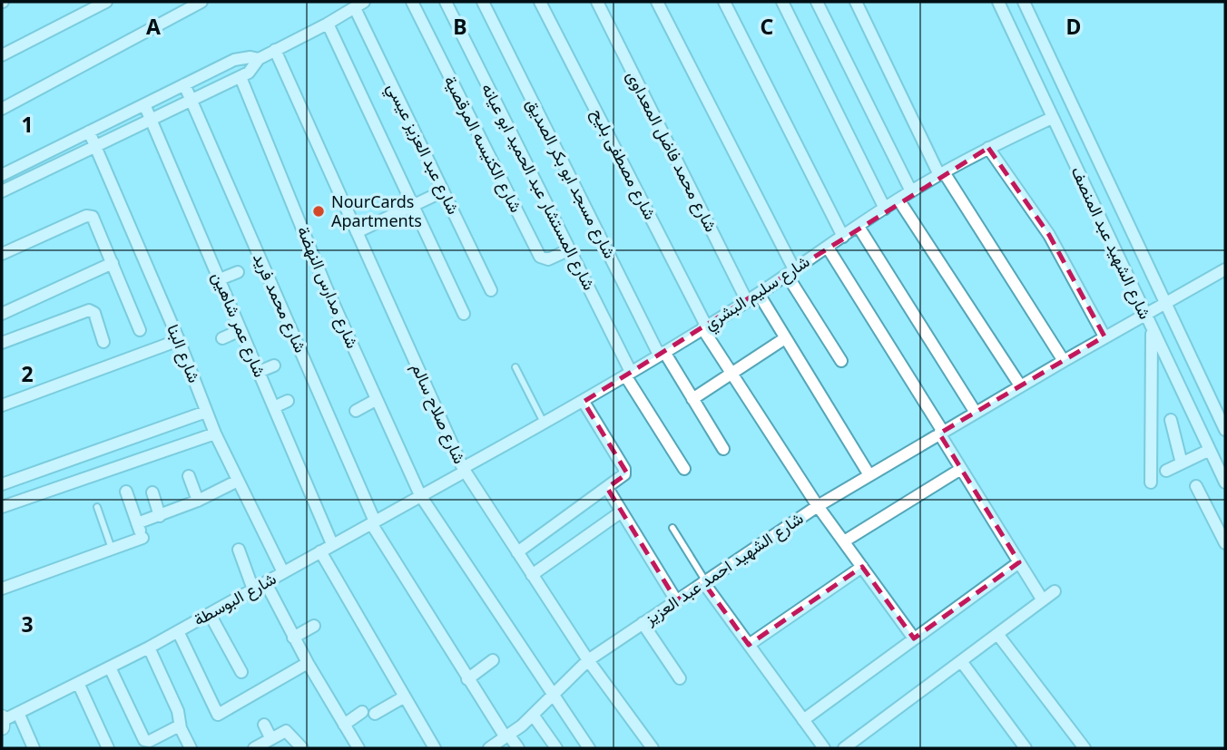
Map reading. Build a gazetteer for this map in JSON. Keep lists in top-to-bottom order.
{
  "streets": {
    "street": [
      "شارع الكنيسه المرقصية",
      "شارع عبد العزيز عيسي",
      "شارع محمد فاضل المعداوى",
      "شارع مصطفى بليح",
      "شارع مسجد ابو بكر الصديق",
      "شارع المستشار عبد الحميد ابو عيانه",
      "شارع الشهيد عبد المنصف",
      "شارع مدارس النهضة",
      "شارع سليم البشري",
      "شارع محمد فريد",
      "شارع عمر شاهين",
      "شارع البنا",
      "شارع صلاح سالم",
      "شارع الشهيد احمد عبد العزيز",
      "شارع البوسطة"
    ]
  },
  "crossings": [
    ["شارع الكنيسه المرقصية", "شارع المستشار عبد الحميد ابو عيانه"],
    ["شارع محمد فاضل المعداوى", "شارع سليم البشري"],
    ["شارع مصطفى بليح", "شارع سليم البشري"],
    ["شارع مصطفى بليح", "شارع الشهيد احمد عبد العزيز"],
    ["شارع مسجد ابو بكر الصديق", "شارع سليم البشري"],
    ["شارع المستشار عبد الحميد ابو عيانه", "شارع سليم البشري"],
    ["شارع الشهيد عبد المنصف", "شارع سليم البشري"],
    ["شارع الشهيد عبد المنصف", "شارع الشهيد احمد عبد العزيز"],
    ["شارع مدارس النهضة", "شارع الشهيد احمد عبد العزيز"],
    ["شارع مدارس النهضة", "شارع البوسطة"],
    ["شارع سليم البشري", "شارع صلاح سالم"],
    ["شارع سليم البشري", "شارع البوسطة"],
    ["شارع محمد فريد", "شارع الشهيد احمد عبد العزيز"],
    ["شارع محمد فريد", "شارع البوسطة"],
    ["شارع عمر شاهين", "شارع البوسطة"],
    ["شارع البنا", "شارع البوسطة"],
    ["شارع صلاح سالم", "شارع الشهيد احمد عبد العزيز"],
    ["شارع صلاح سالم", "شارع البوسطة"]
  ],
  "places": ["NourCards Apartments"],
  "grid": {
    "columns": [
      "A",
      "B",
      "C",
      "D"
    ],
    "rows": ["1", "2", "3"]
  }
}
